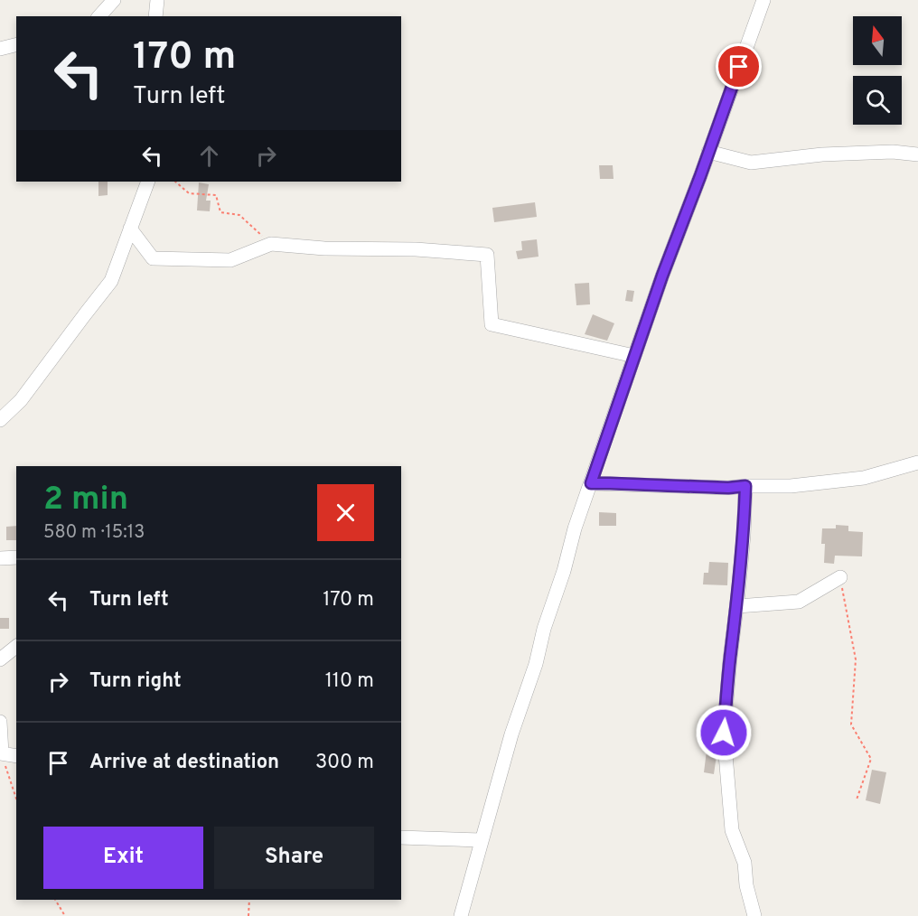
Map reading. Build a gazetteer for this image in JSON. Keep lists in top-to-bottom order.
{
  "north": "top",
  "page": {
    "turn": ["170 m", "Turn left"],
    "heading": ["2 min", "580 m · 15:13"],
    "list": [
      {
        "name": "Turn left",
        "value": "170 m"
      },
      {
        "name": "Turn right",
        "value": "110 m"
      },
      {
        "name": "Arrive at destination",
        "value": "300 m"
      }
    ],
    "buttons": ["Exit", "Share"]
  }
}
